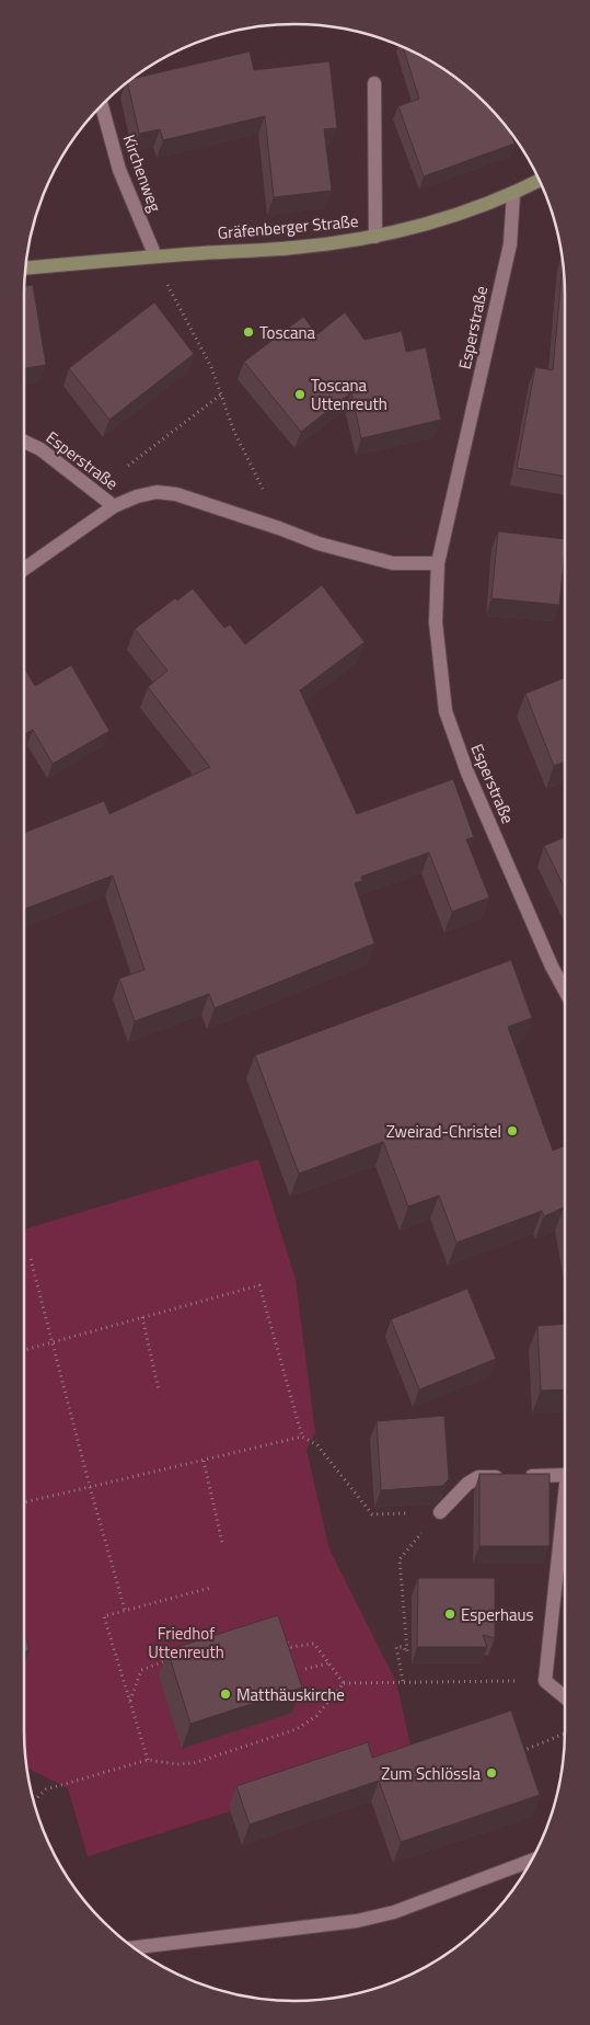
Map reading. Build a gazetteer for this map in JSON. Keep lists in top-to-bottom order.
{
  "streets": {
    "main road": ["Gräfenberger Straße"],
    "street": ["Kirchenweg", "Esperstraße"]
  },
  "crossings": [
    ["Kirchenweg", "Gräfenberger Straße"],
    ["Gräfenberger Straße", "Esperstraße"]
  ],
  "parks": ["Friedhof Uttenreuth"],
  "places": [
    "Toscana",
    "Toscana Uttenreuth",
    "Zweirad-Christel",
    "Esperhaus",
    "Matthäuskirche",
    "Zum Schlössla"
  ]
}
